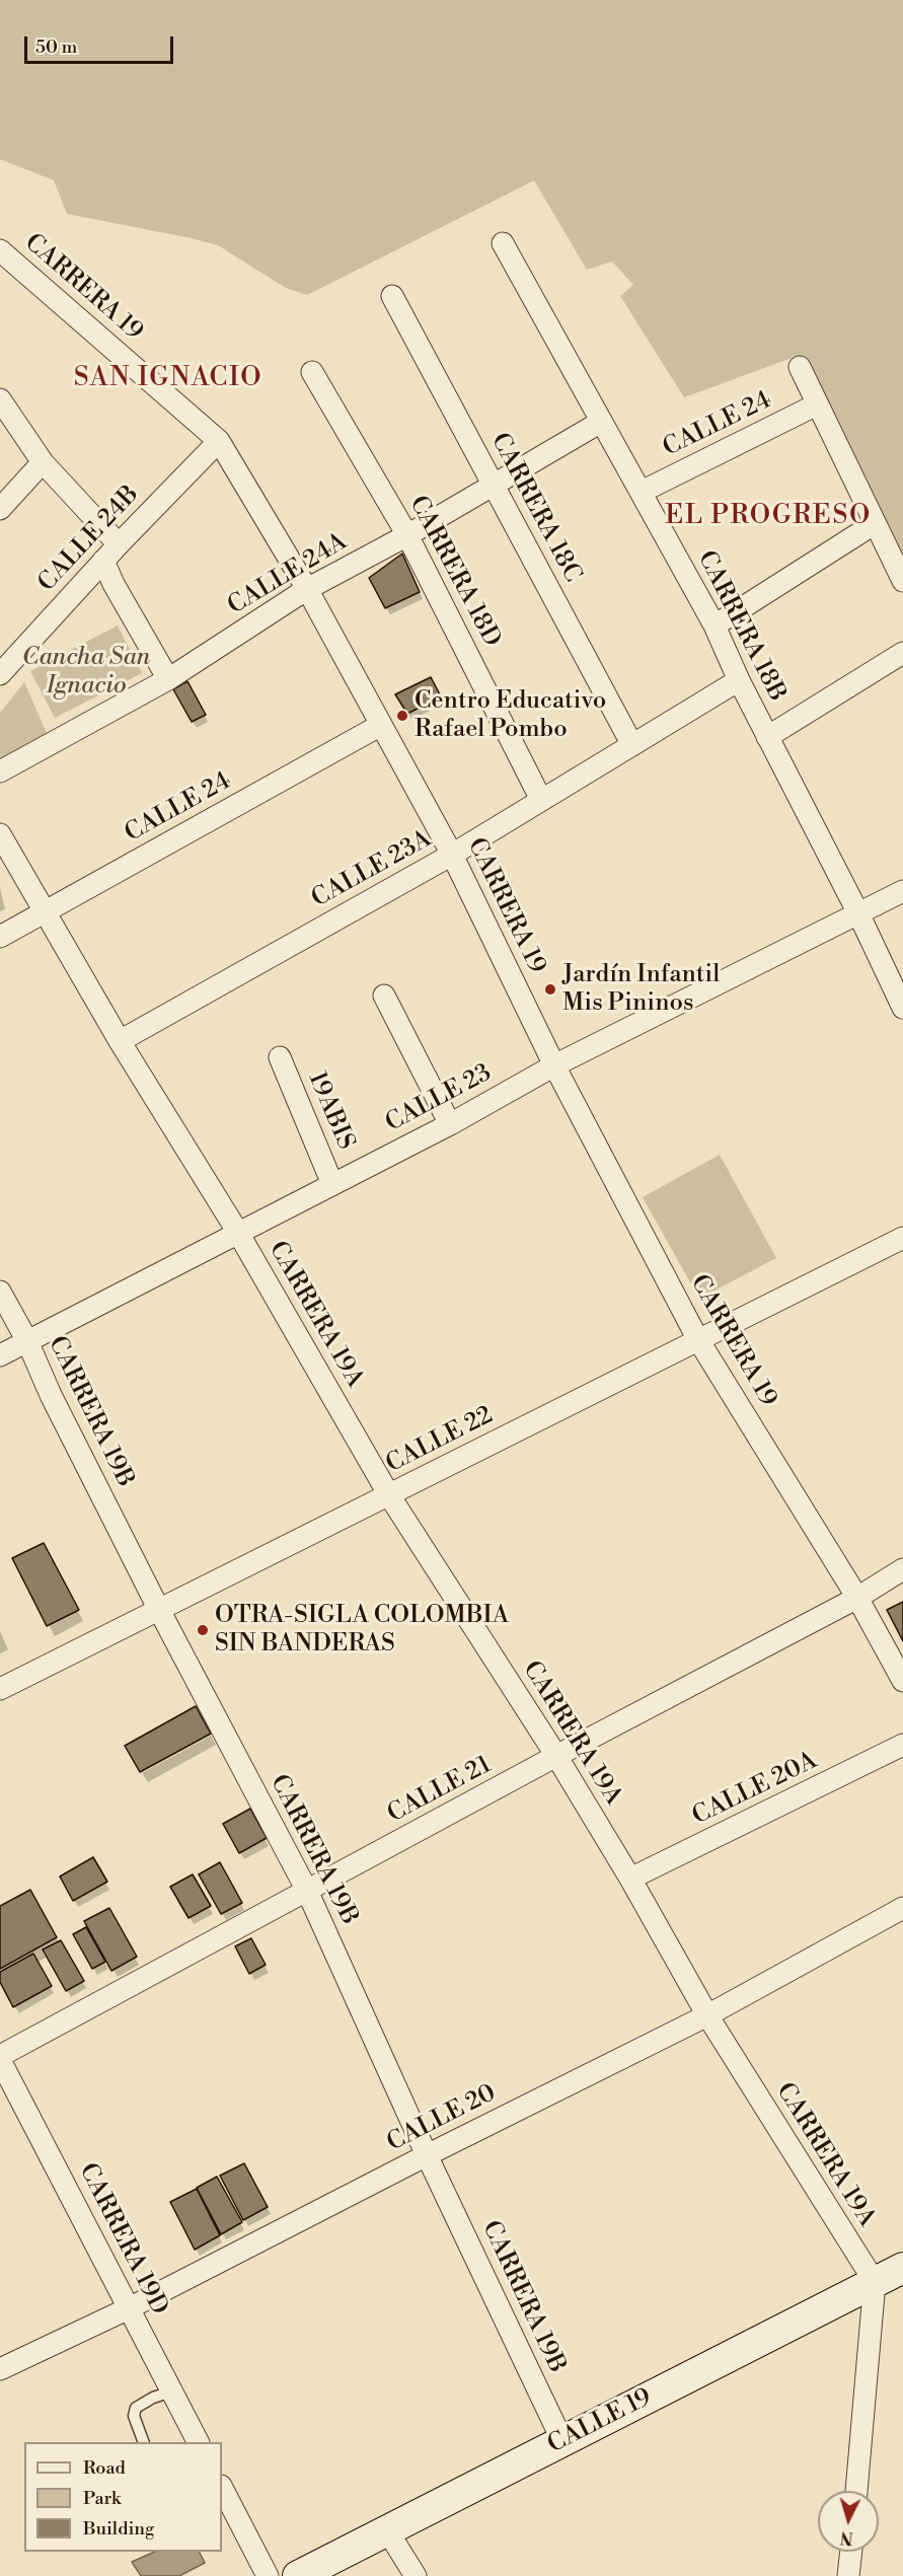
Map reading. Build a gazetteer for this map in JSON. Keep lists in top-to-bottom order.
{
  "streets": {
    "main road": ["CALLE 19"],
    "street": [
      "CARRERA 19",
      "CALLE 24",
      "CARRERA 18C",
      "CALLE 24B",
      "CARRERA 18D",
      "CALLE 24A",
      "CARRERA 18B",
      "CALLE 23A",
      "CALLE 23",
      "19ABIS",
      "CARRERA 19A",
      "CARRERA 19B",
      "CALLE 22",
      "CALLE 20A",
      "CALLE 21",
      "CALLE 20",
      "CARRERA 19D"
    ]
  },
  "crossings": [
    ["CARRERA 19", "CALLE 24"],
    ["CARRERA 19", "CALLE 24B"],
    ["CARRERA 19", "CALLE 24A"],
    ["CARRERA 19", "CALLE 23A"],
    ["CARRERA 19", "CALLE 23"],
    ["CARRERA 19", "CALLE 22"],
    ["CARRERA 19", "CALLE 21"],
    ["CALLE 24", "CARRERA 18B"],
    ["CALLE 24", "CARRERA 19A"],
    ["CARRERA 18C", "CALLE 24A"],
    ["CARRERA 18C", "CALLE 23A"],
    ["CARRERA 18D", "CALLE 24A"],
    ["CARRERA 18D", "CALLE 23A"],
    ["CALLE 24A", "CARRERA 18B"],
    ["CARRERA 18B", "CALLE 23A"],
    ["CARRERA 18B", "CALLE 23"],
    ["CALLE 23A", "CARRERA 19A"],
    ["CALLE 23", "19ABIS"],
    ["CALLE 23", "CARRERA 19A"],
    ["CALLE 23", "CARRERA 19B"],
    ["CARRERA 19A", "CALLE 22"],
    ["CARRERA 19A", "CALLE 20A"],
    ["CARRERA 19A", "CALLE 21"],
    ["CARRERA 19A", "CALLE 20"],
    ["CARRERA 19A", "CALLE 19"],
    ["CARRERA 19B", "CALLE 22"],
    ["CARRERA 19B", "CALLE 21"],
    ["CARRERA 19B", "CALLE 20"],
    ["CARRERA 19B", "CALLE 19"],
    ["CALLE 21", "CARRERA 19D"],
    ["CALLE 20", "CARRERA 19D"]
  ],
  "districts": ["SAN IGNACIO", "EL PROGRESO"],
  "parks": ["Cancha San Ignacio"],
  "places": ["Centro Educativo Rafael Pombo", "Jardín Infantil Mis Pininos", "OTRA-SIGLA COLOMBIA SIN BANDERAS"],
  "legend": ["Road", "Park", "Building"],
  "scale_bar": "50 m",
  "north": "bottom"
}
